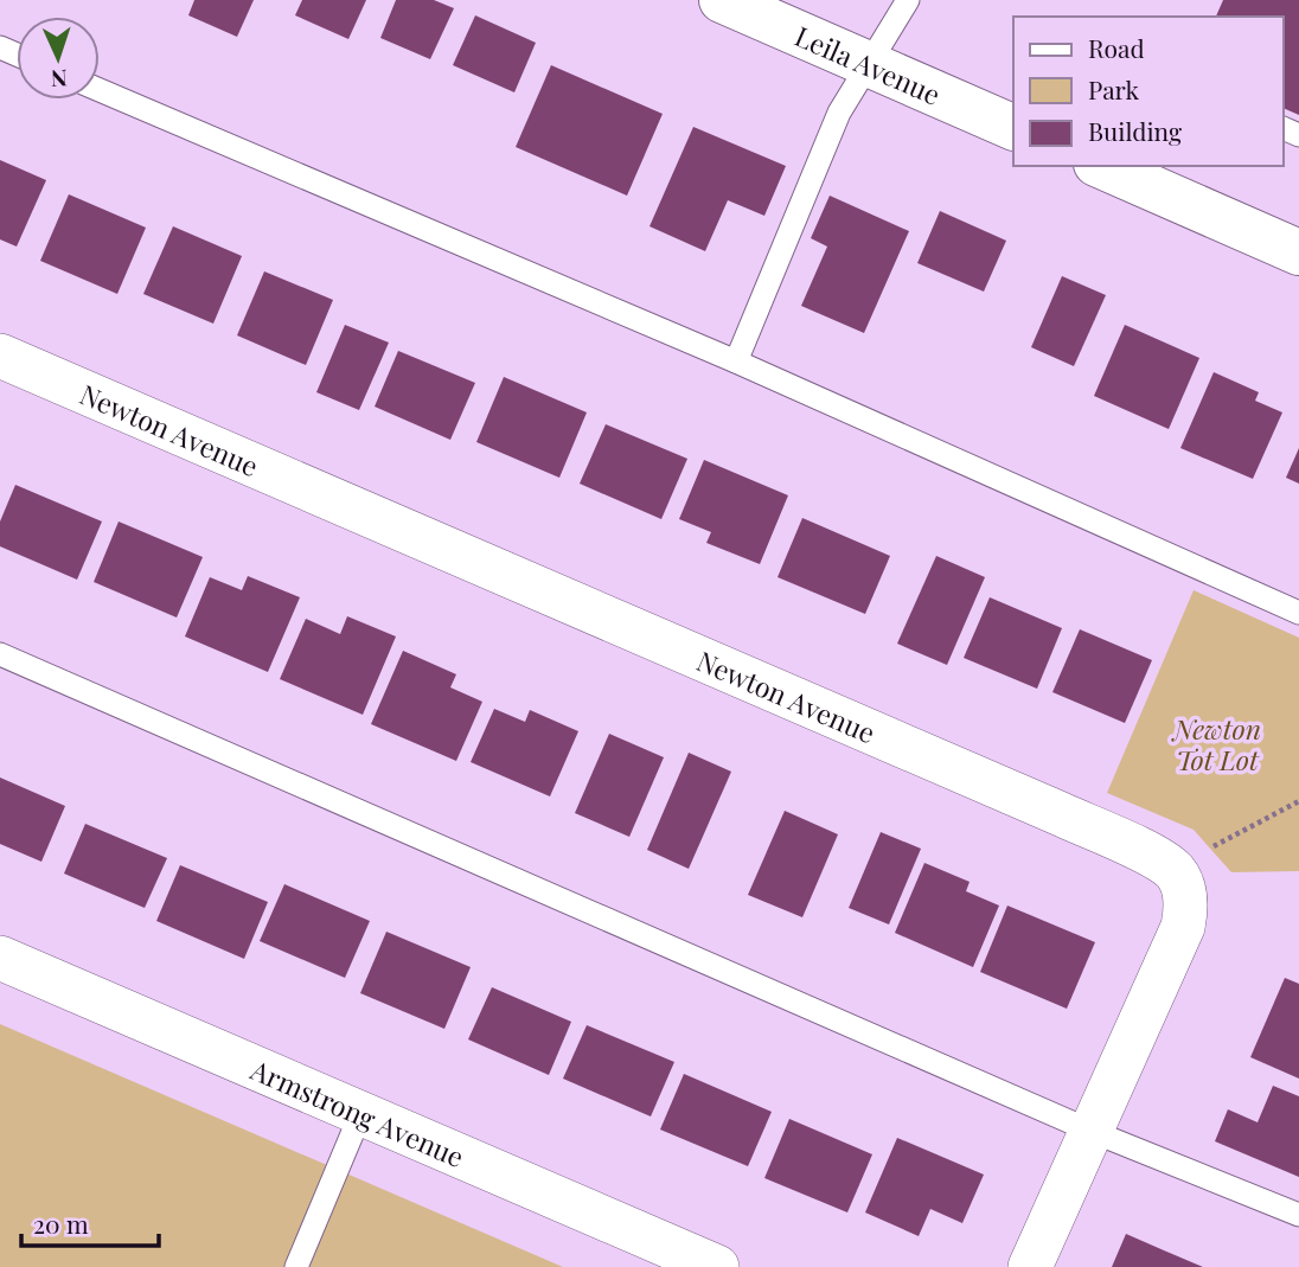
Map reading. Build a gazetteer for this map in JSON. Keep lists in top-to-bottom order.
{
  "streets": {
    "main road": ["Leila Avenue"],
    "street": ["Newton Avenue", "Armstrong Avenue"]
  },
  "parks": ["Newton Tot Lot"],
  "legend": ["Road", "Park", "Building"],
  "scale_bar": "20 m",
  "north": "bottom"
}
